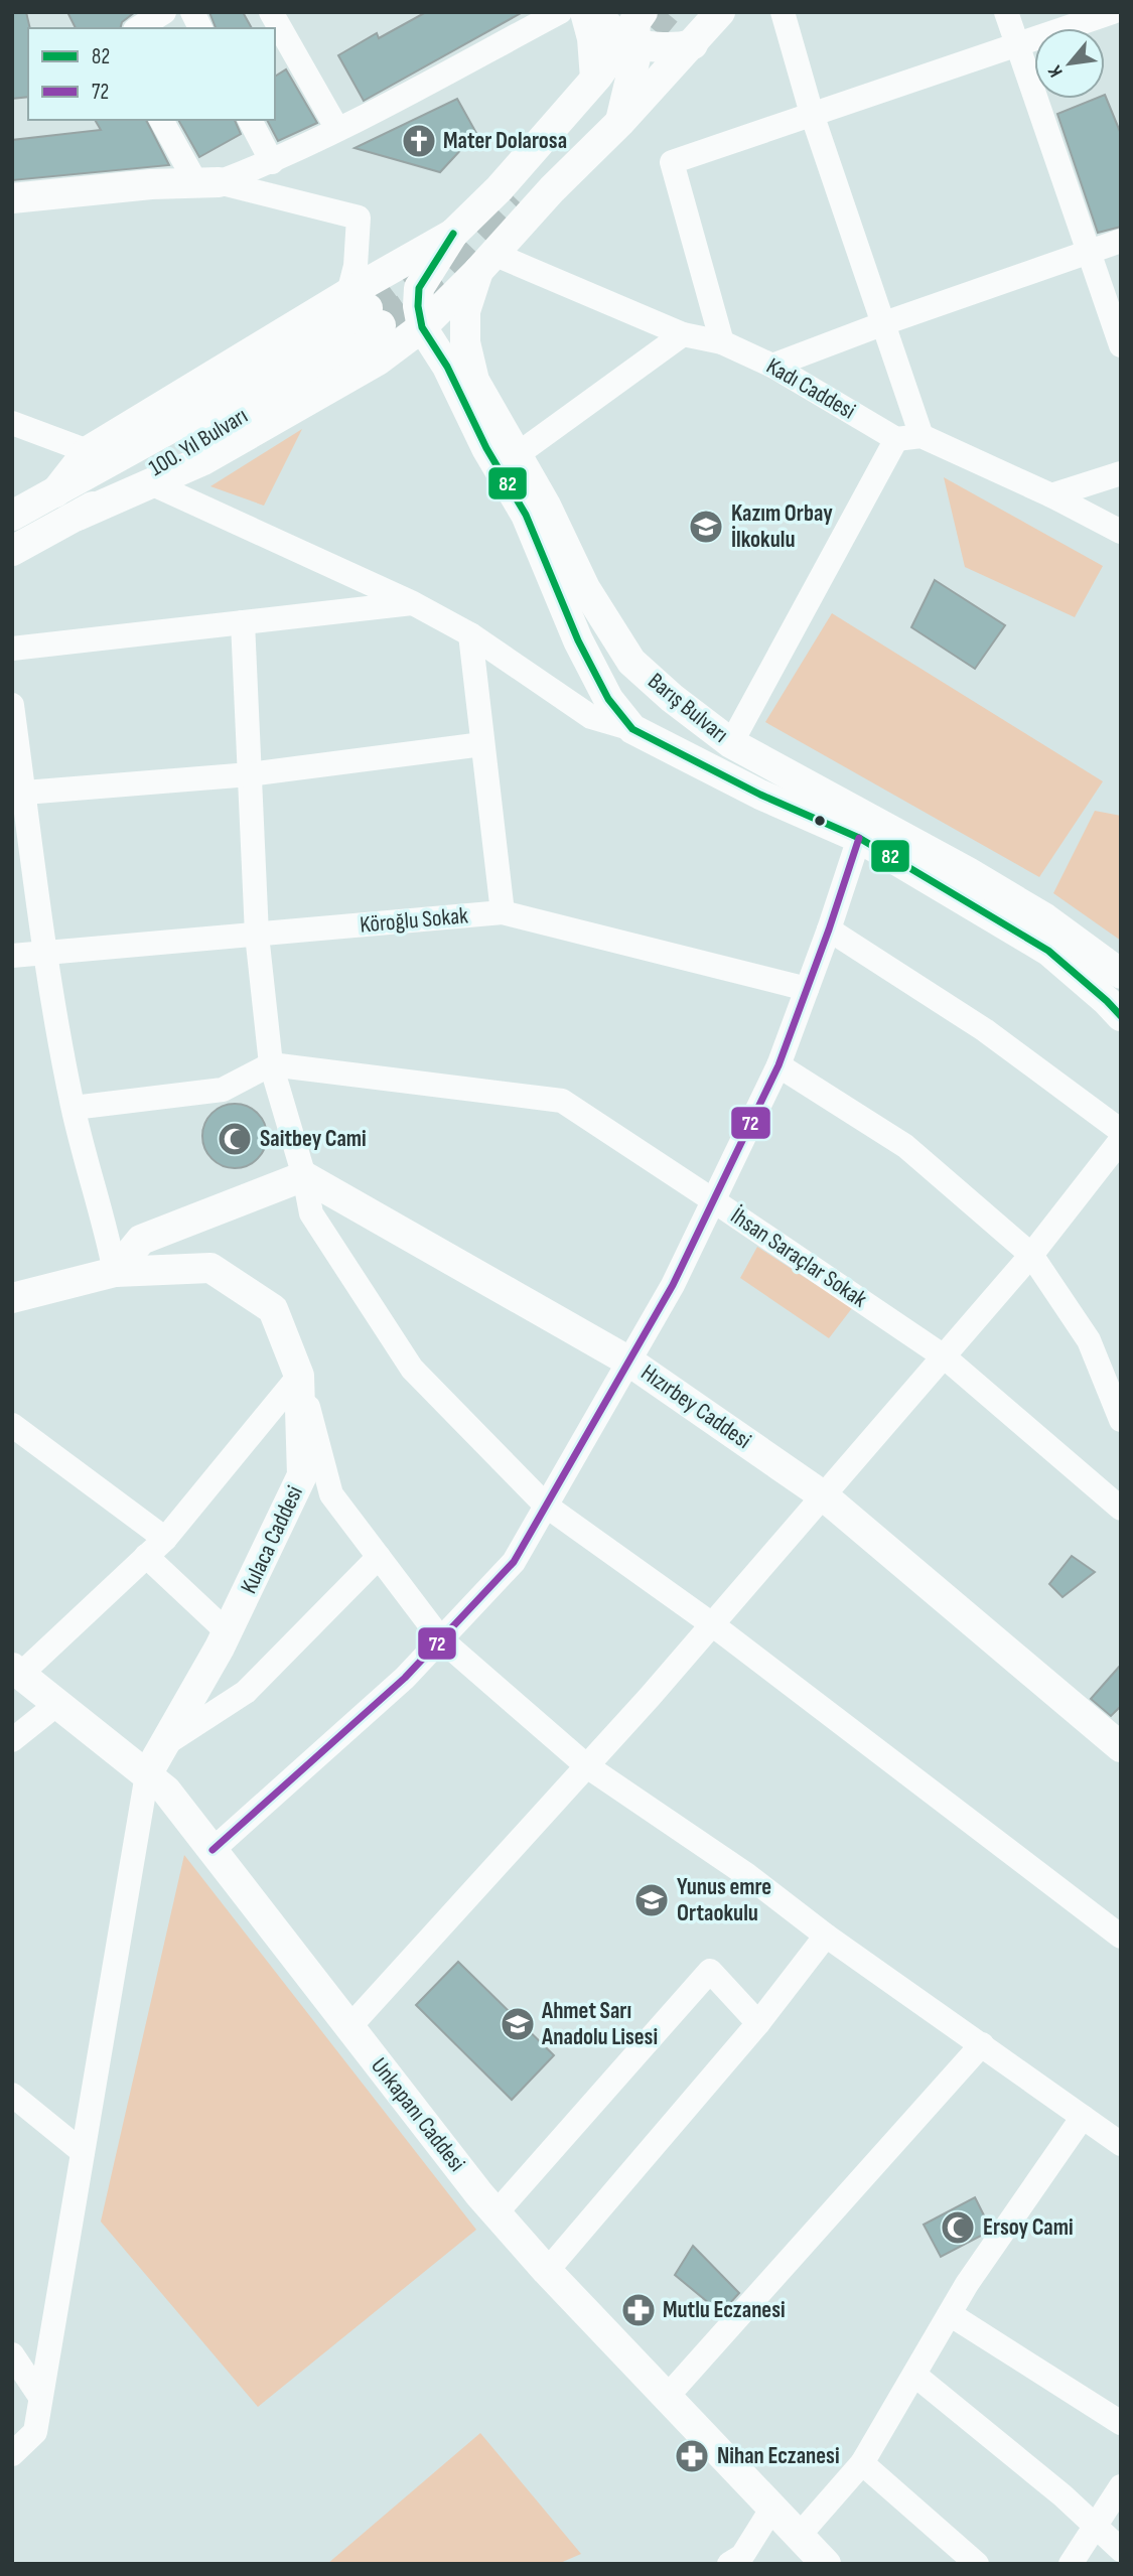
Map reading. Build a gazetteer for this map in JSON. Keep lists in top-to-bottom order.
{
  "streets": {
    "main road": [
      "100. Yıl Bulvarı",
      "Barış Bulvarı",
      "Hızırbey Caddesi",
      "Kulaca Caddesi",
      "Unkapanı Caddesi"
    ],
    "street": ["Kadı Caddesi", "Köroğlu Sokak", "İhsan Saraçlar Sokak"]
  },
  "crossings": [
    ["Kadı Caddesi", "Barış Bulvarı"],
    ["Kulaca Caddesi", "Unkapanı Caddesi"]
  ],
  "places": {
    "church": ["Mater Dolarosa"],
    "school or university": ["Kazım Orbay İlkokulu", "Yunus emre Ortaokulu", "Ahmet Sarı Anadolu Lisesi"],
    "mosque": ["Saitbey Cami", "Ersoy Cami"],
    "pharmacy": ["Mutlu Eczanesi", "Nihan Eczanesi"]
  },
  "lines": ["transit line 82", "transit line 72"],
  "legend": ["82", "72"],
  "north": "bottom left"
}
